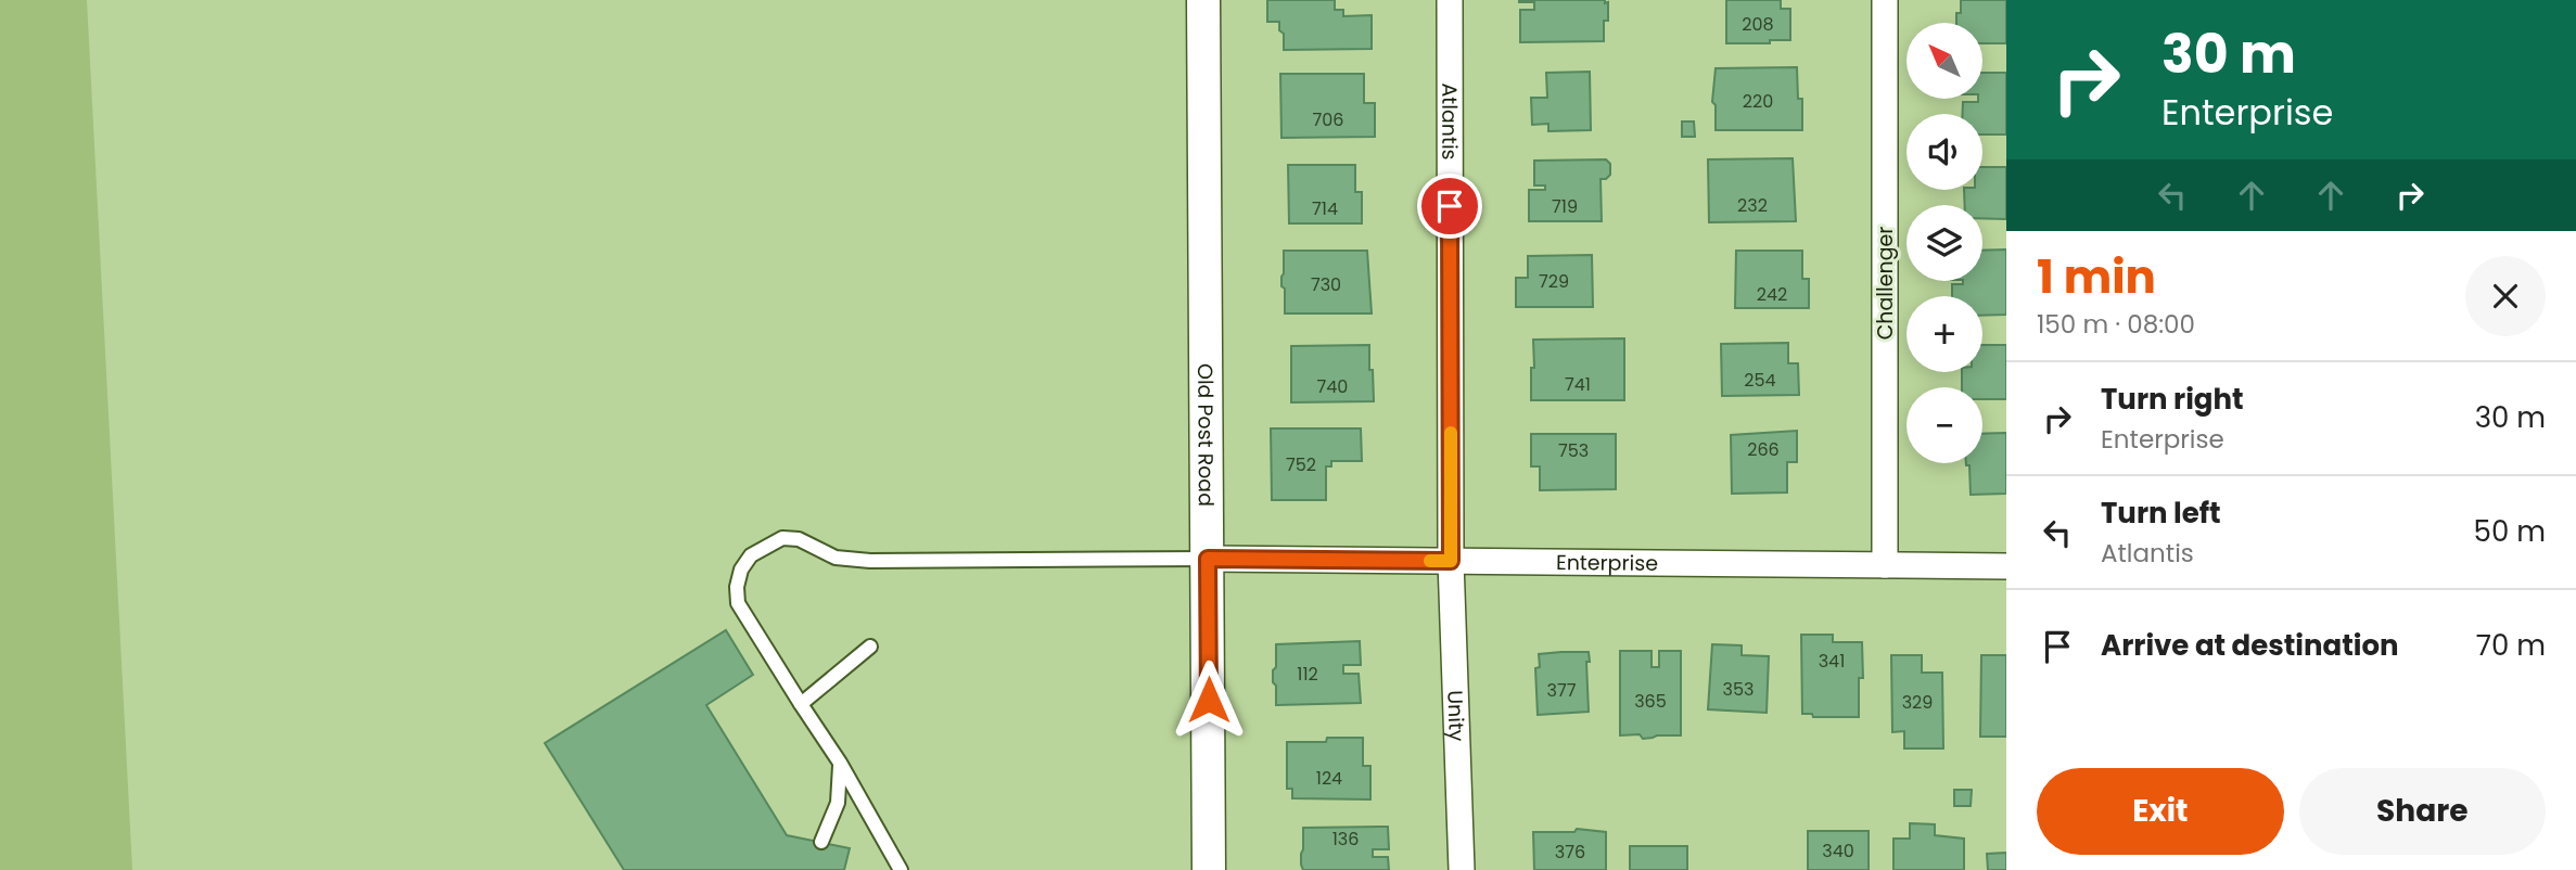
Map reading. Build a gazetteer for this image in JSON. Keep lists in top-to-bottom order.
{
  "streets": {
    "street": [
      "Atlantis",
      "Challenger",
      "Old Post Road",
      "Enterprise",
      "Unity"
    ]
  },
  "crossings": [
    ["Atlantis", "Enterprise"],
    ["Atlantis", "Unity"],
    ["Challenger", "Enterprise"],
    ["Old Post Road", "Enterprise"],
    ["Enterprise", "Unity"]
  ],
  "house_numbers": [
    "208",
    "220",
    "706",
    "232",
    "719",
    "714",
    "729",
    "730",
    "242",
    "254",
    "741",
    "740",
    "266",
    "753",
    "752",
    "341",
    "112",
    "353",
    "377",
    "365",
    "329",
    "124",
    "136",
    "340",
    "376"
  ],
  "north": "top left",
  "page": {
    "turn": ["30 m", "Enterprise"],
    "map_buttons": ["+", "−"],
    "heading": ["1 min", "150 m · 08:00"],
    "list": [
      {
        "name": "Turn right",
        "note": "Enterprise",
        "value": "30 m"
      },
      {
        "name": "Turn left",
        "note": "Atlantis",
        "value": "50 m"
      },
      {
        "name": "Arrive at destination",
        "value": "70 m"
      }
    ],
    "buttons": ["Exit", "Share"]
  }
}
